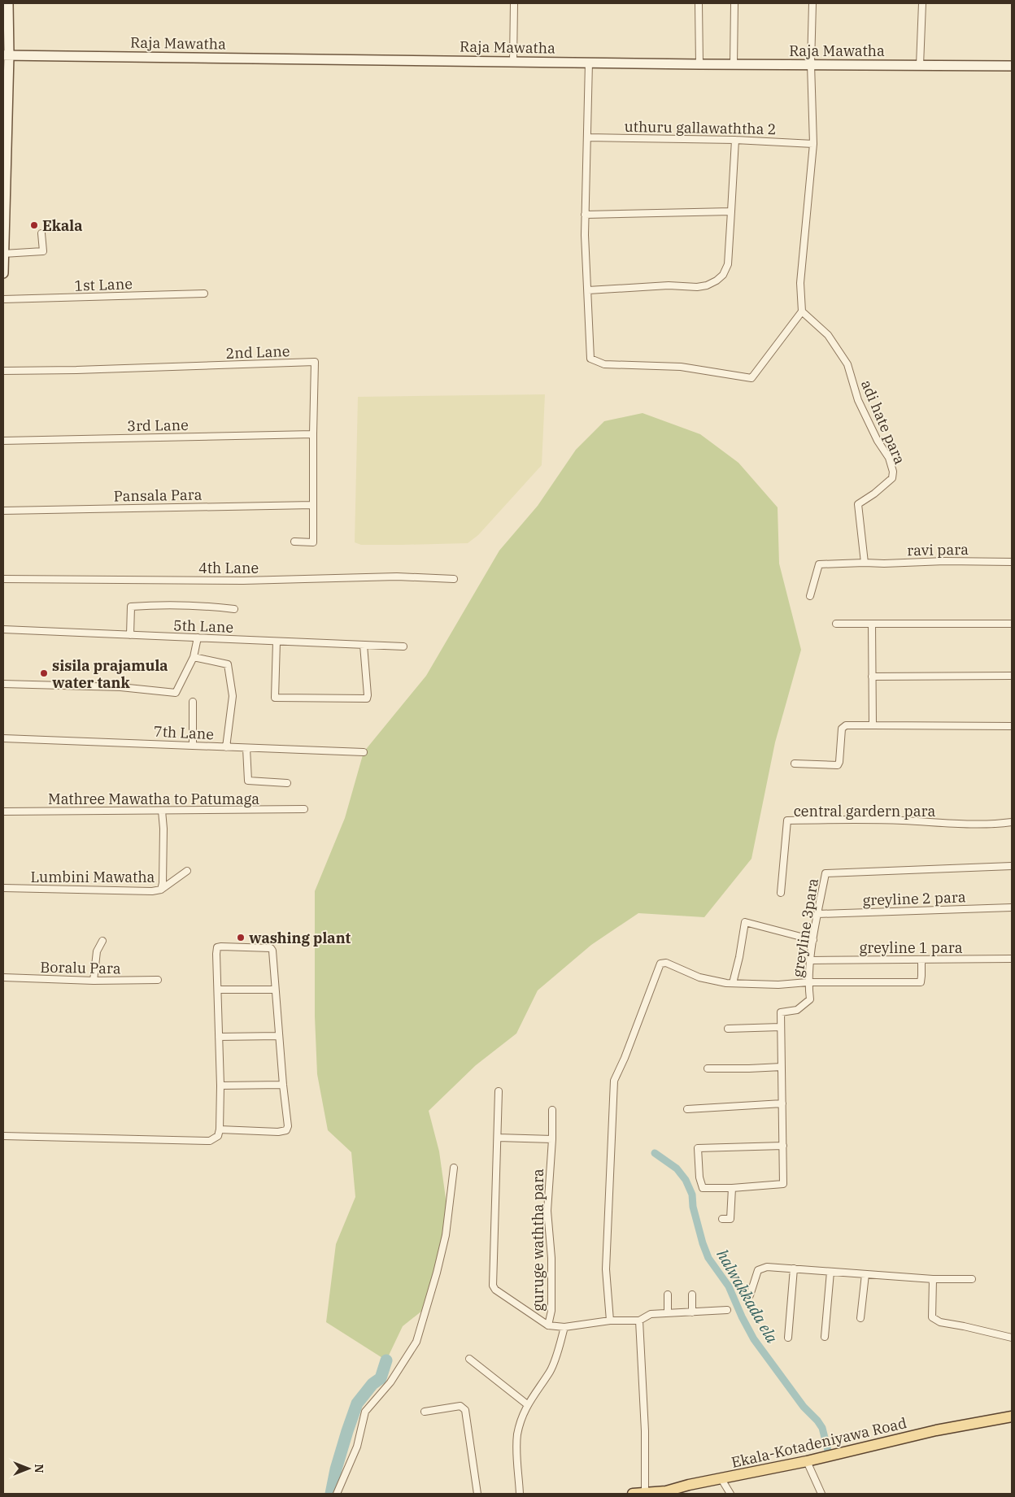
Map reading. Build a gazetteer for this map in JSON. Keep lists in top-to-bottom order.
{
  "streets": {
    "main road": ["Ekala-Kotadeniyawa Road"],
    "street": [
      "Raja Mawatha",
      "uthuru gallawaththa 2",
      "1st Lane",
      "2nd Lane",
      "adi hate para",
      "3rd Lane",
      "Pansala Para",
      "ravi para",
      "4th Lane",
      "5th Lane",
      "7th Lane",
      "Mathree Mawatha to Patumaga",
      "central gardern para",
      "Lumbini Mawatha",
      "greyline 2 para",
      "greyline 3para",
      "greyline 1 para",
      "Boralu Para",
      "guruge waththa para"
    ]
  },
  "crossings": [
    ["2nd Lane", "3rd Lane"],
    ["2nd Lane", "Pansala Para"],
    ["adi hate para", "ravi para"],
    ["Mathree Mawatha to Patumaga", "Lumbini Mawatha"],
    ["greyline 2 para", "greyline 3para"],
    ["greyline 3para", "greyline 1 para"]
  ],
  "water": ["halwakkada ela"],
  "places": ["Ekala", "sisila prajamula water tank", "washing plant"],
  "north": "right"
}
